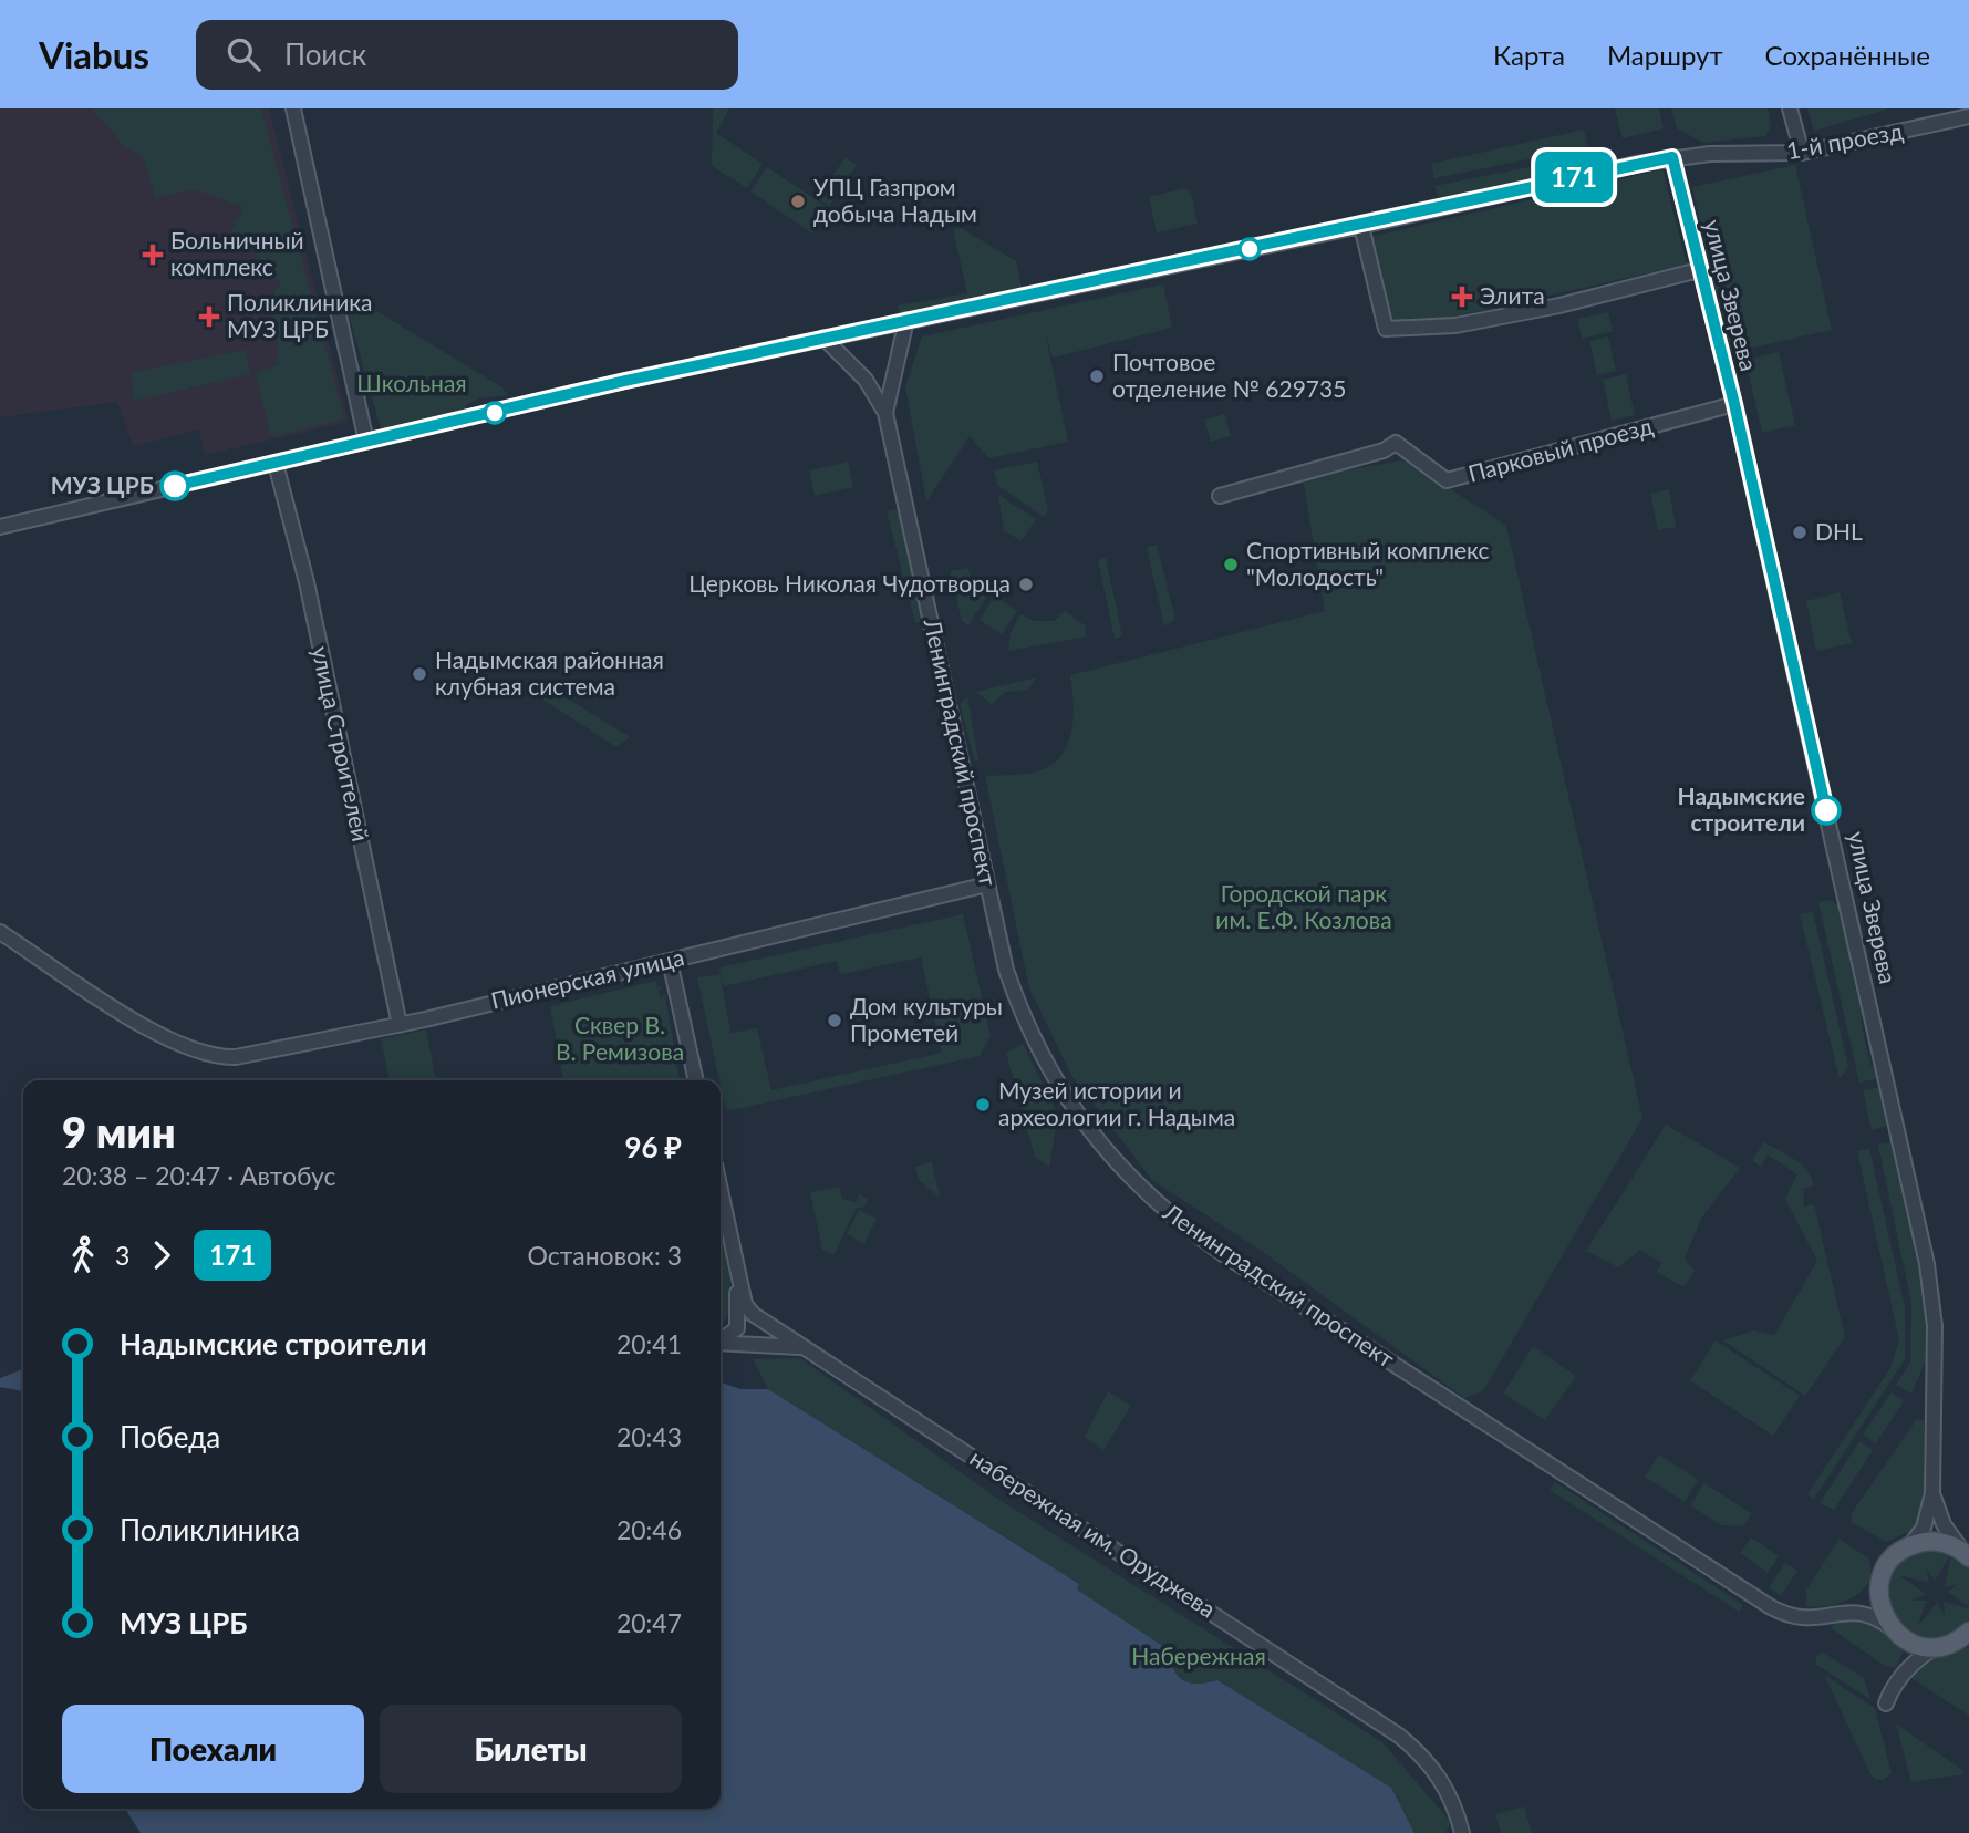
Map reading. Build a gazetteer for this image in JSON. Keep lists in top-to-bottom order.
{
  "streets": {
    "street": [
      "1-й проезд",
      "улица Зверева",
      "Парковый проезд",
      "улица Строителей",
      "Ленинградский проспект",
      "Пионерская улица",
      "набережная им. Оруджева"
    ]
  },
  "crossings": [
    ["1-й проезд", "улица Зверева"],
    ["1-й проезд", "улица Строителей"],
    ["улица Зверева", "Парковый проезд"],
    ["улица Строителей", "Пионерская улица"],
    ["Ленинградский проспект", "Пионерская улица"]
  ],
  "parks": [
    "Школьная",
    "Городской парк им. Е.Ф. Козлова",
    "Сквер В. В. Ремизова",
    "Набережная"
  ],
  "places": {
    "other": [
      "УПЦ Газпром добыча Надым",
      "Почтовое отделение № 629735",
      "МУЗ ЦРБ",
      "DHL",
      "Спортивный комплекс \"Молодость\"",
      "Церковь Николая Чудотворца",
      "Надымская районная клубная система",
      "Надымские строители",
      "Дом культуры Прометей",
      "Музей истории и археологии г. Надыма"
    ],
    "health": ["Больничный комплекс", "Элита", "Поликлиника МУЗ ЦРБ"]
  },
  "lines": ["bus line 171"],
  "page": {
    "header": "Viabus",
    "search": "Поиск",
    "nav": ["Карта", "Маршрут", "Сохранённые"],
    "on_map": "171",
    "heading": ["9 мин", "20:38 – 20:47 · Автобус", "96 ₽"],
    "legs": ["3", "171", "Остановок: 3"],
    "list": [
      {
        "name": "Надымские строители",
        "value": "20:41"
      },
      {
        "name": "Победа",
        "value": "20:43"
      },
      {
        "name": "Поликлиника",
        "value": "20:46"
      },
      {
        "name": "МУЗ ЦРБ",
        "value": "20:47"
      }
    ],
    "buttons": ["Поехали", "Билеты"]
  }
}
